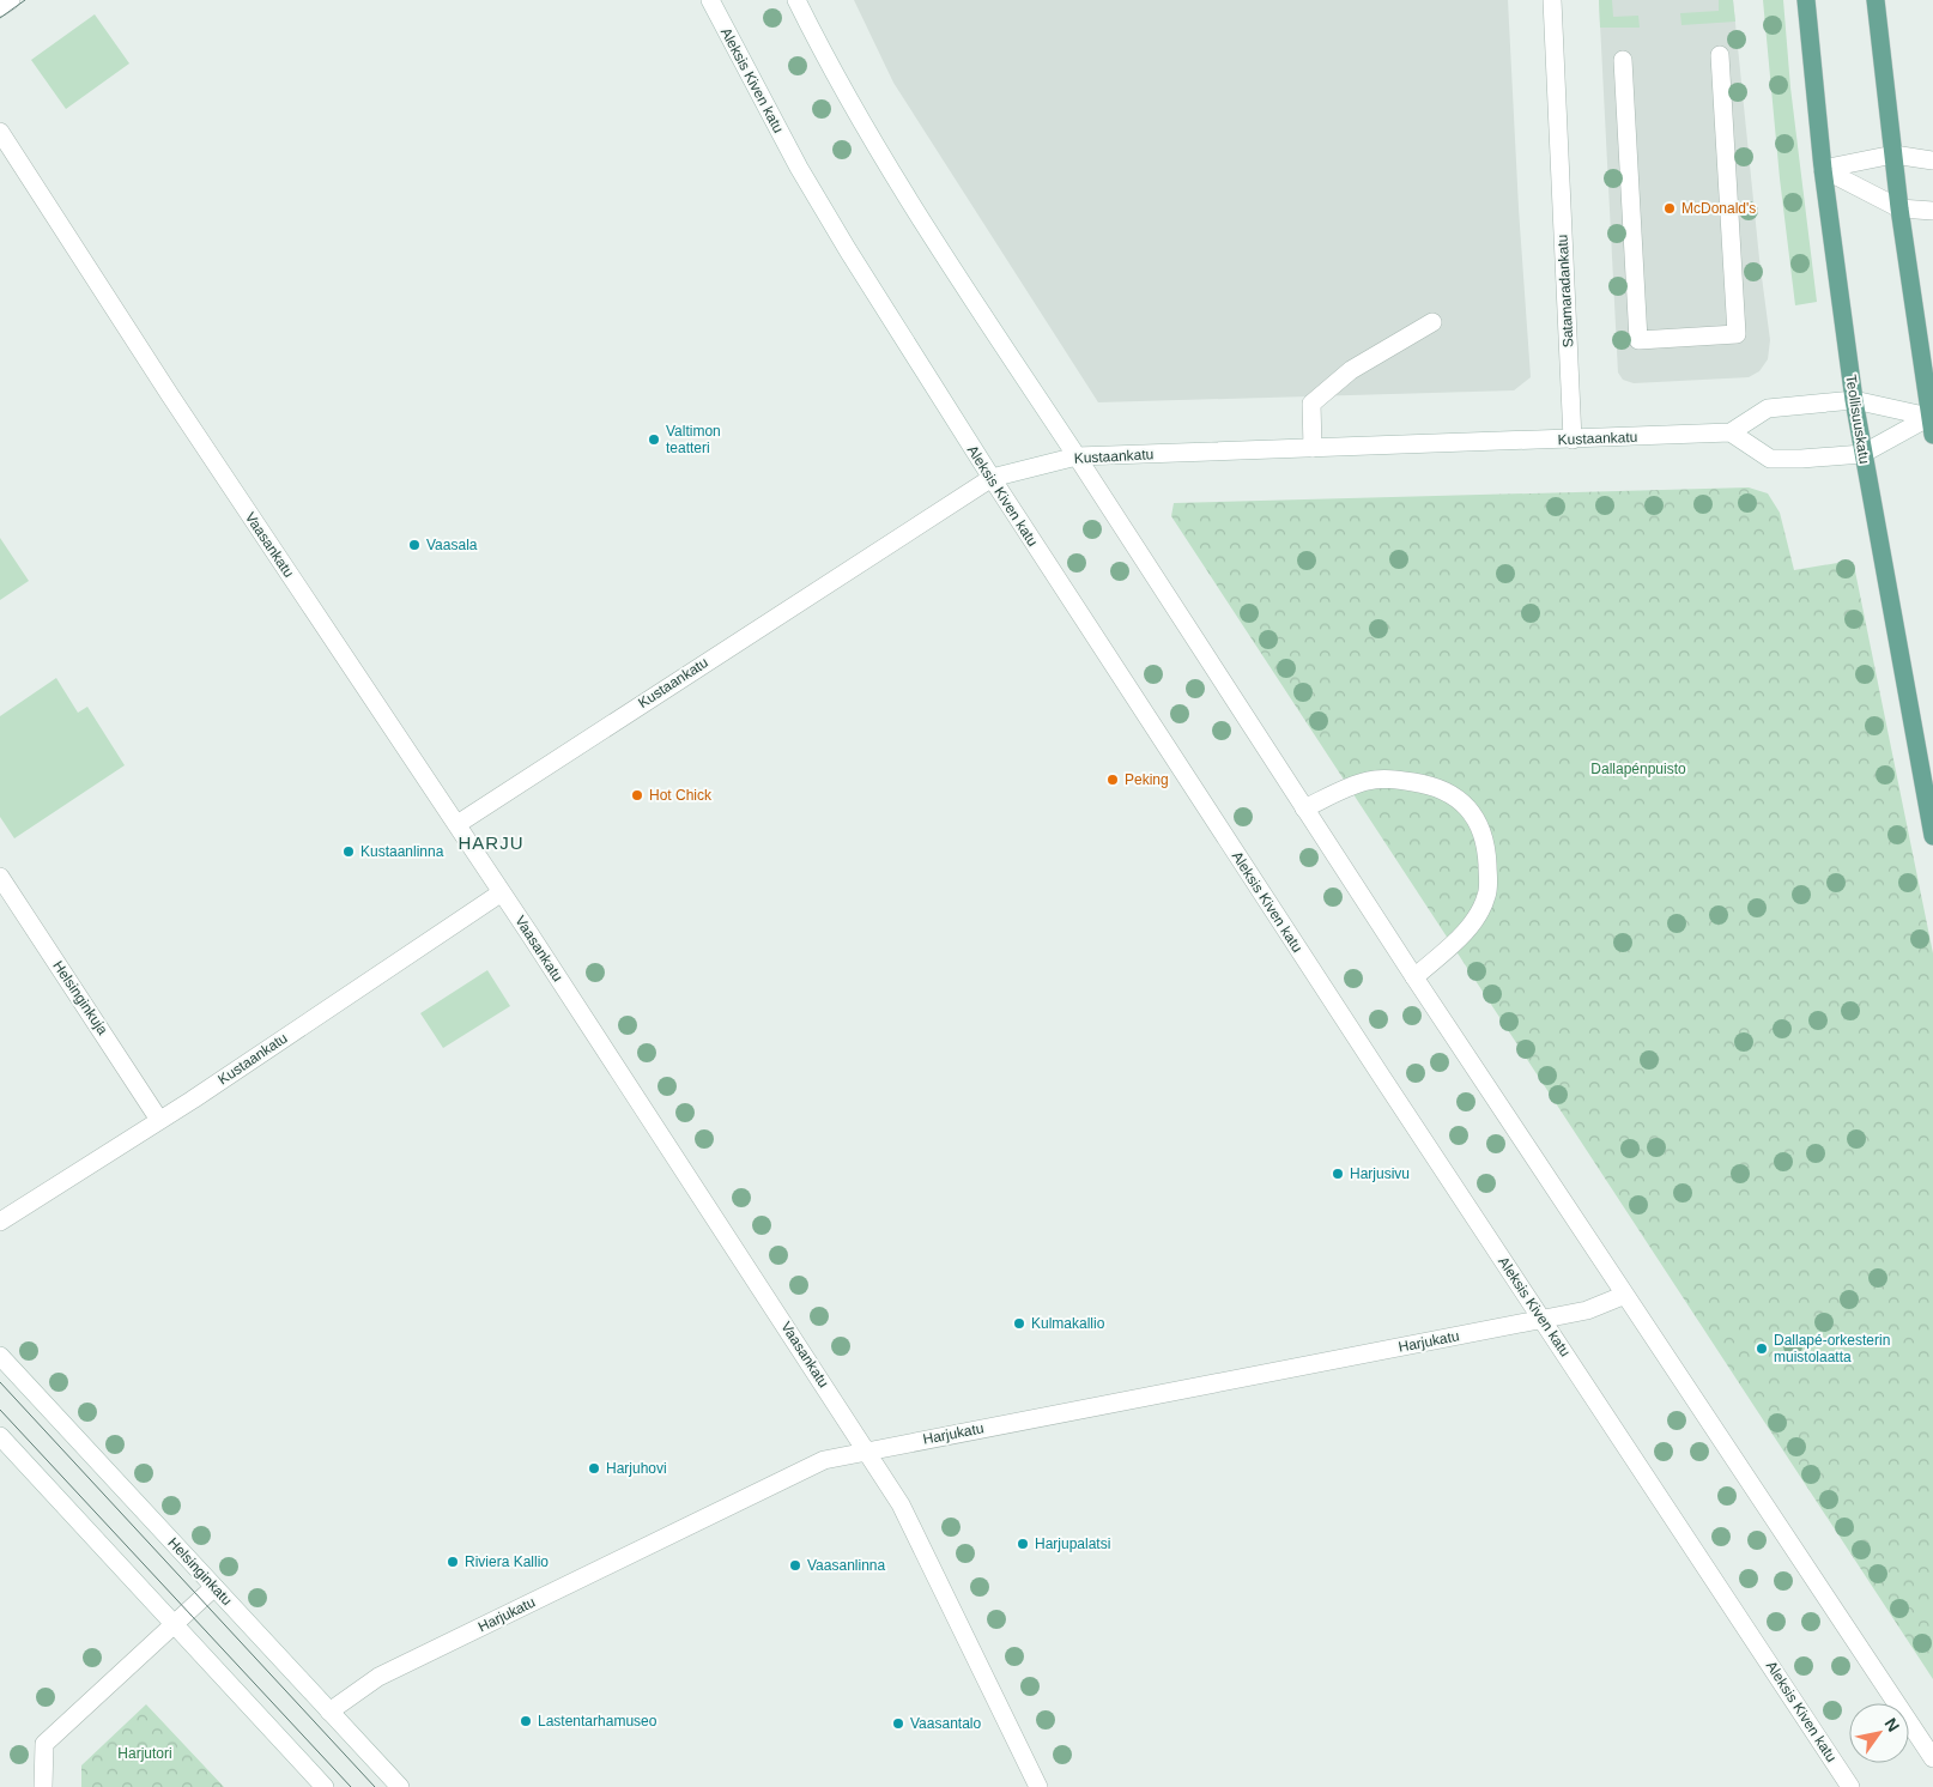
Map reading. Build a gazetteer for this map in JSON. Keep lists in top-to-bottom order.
{
  "streets": {
    "main road": ["Teollisuuskatu"],
    "street": [
      "Aleksis Kiven katu",
      "Satamaradankatu",
      "Kustaankatu",
      "Vaasankatu",
      "Helsinginkuja",
      "Harjukatu",
      "Helsinginkatu"
    ]
  },
  "crossings": [
    ["Aleksis Kiven katu", "Kustaankatu"],
    ["Aleksis Kiven katu", "Harjukatu"],
    ["Satamaradankatu", "Kustaankatu"],
    ["Kustaankatu", "Vaasankatu"],
    ["Kustaankatu", "Helsinginkuja"],
    ["Vaasankatu", "Harjukatu"],
    ["Harjukatu", "Helsinginkatu"]
  ],
  "districts": ["HARJU"],
  "parks": ["Dallapénpuisto", "Harjutori"],
  "places": [
    "McDonald's",
    "Valtimon teatteri",
    "Vaasala",
    "Peking",
    "Hot Chick",
    "Kustaanlinna",
    "Harjusivu",
    "Kulmakallio",
    "Dallapé-orkesterin muistolaatta",
    "Harjuhovi",
    "Harjupalatsi",
    "Riviera Kallio",
    "Vaasanlinna",
    "Lastentarhamuseo",
    "Vaasantalo"
  ],
  "north": "top right"
}
